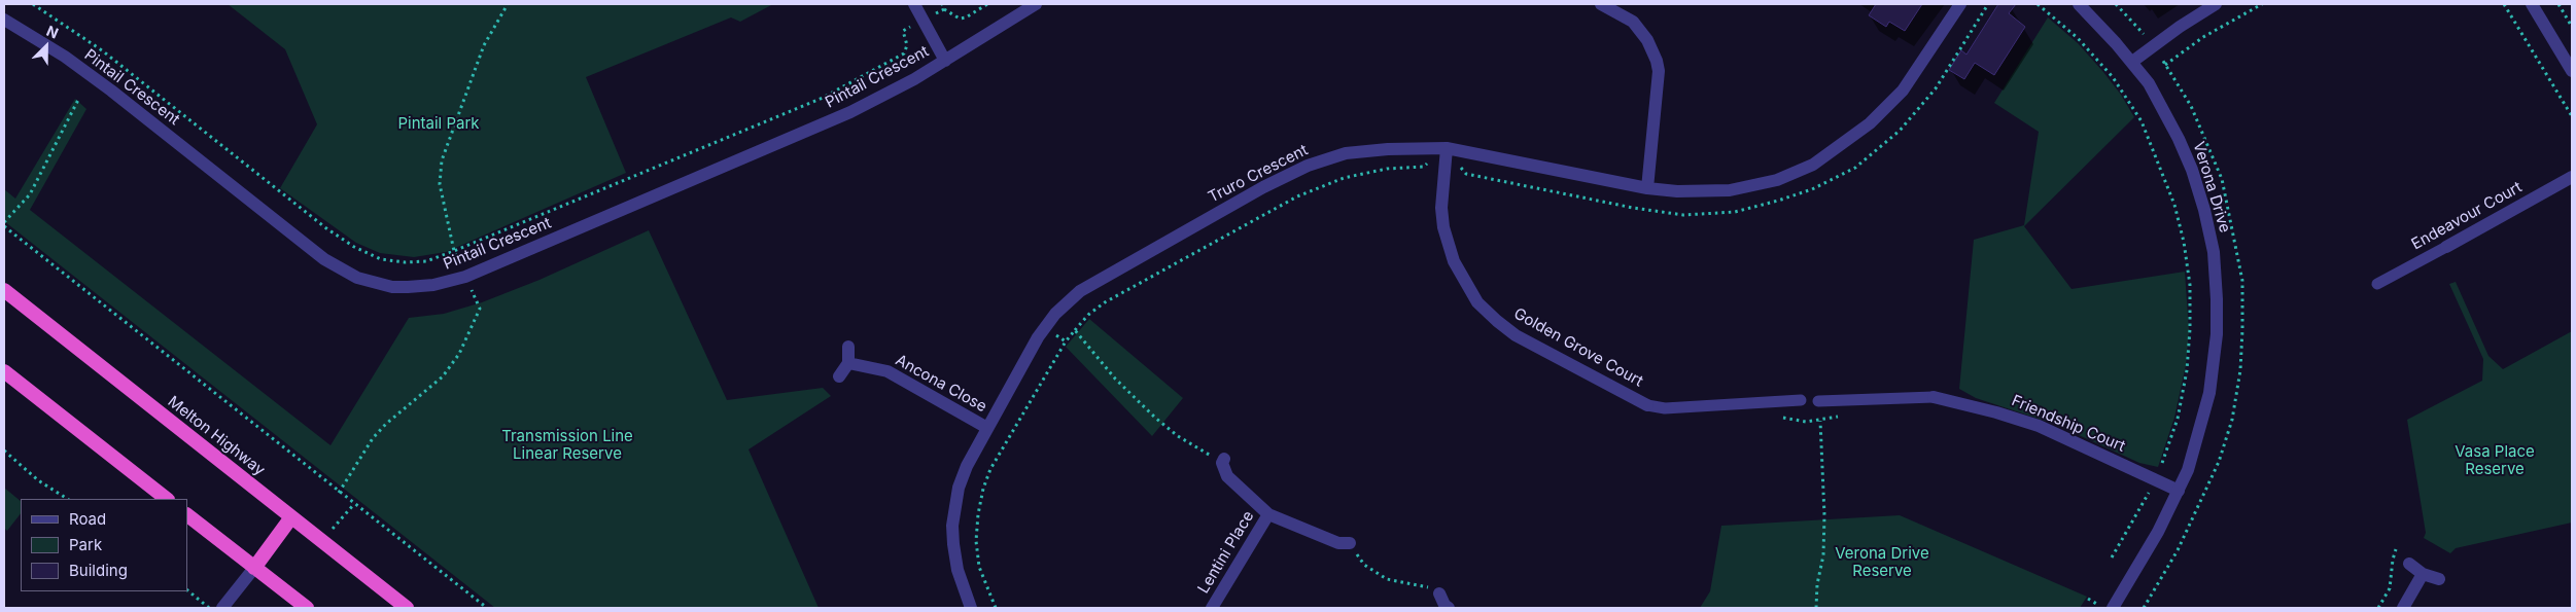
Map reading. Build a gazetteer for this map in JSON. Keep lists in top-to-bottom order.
{
  "streets": {
    "highway": ["Melton Highway"],
    "street": [
      "Pintail Crescent",
      "Truro Crescent",
      "Verona Drive",
      "Endeavour Court",
      "Golden Grove Court",
      "Ancona Close",
      "Friendship Court",
      "Lentini Place"
    ]
  },
  "crossings": [
    ["Truro Crescent", "Golden Grove Court"],
    ["Truro Crescent", "Ancona Close"],
    ["Verona Drive", "Friendship Court"]
  ],
  "parks": [
    "Pintail Park",
    "Transmission Line Linear Reserve",
    "Vasa Place Reserve",
    "Verona Drive Reserve"
  ],
  "legend": ["Road", "Park", "Building"],
  "north": "top right"
}
